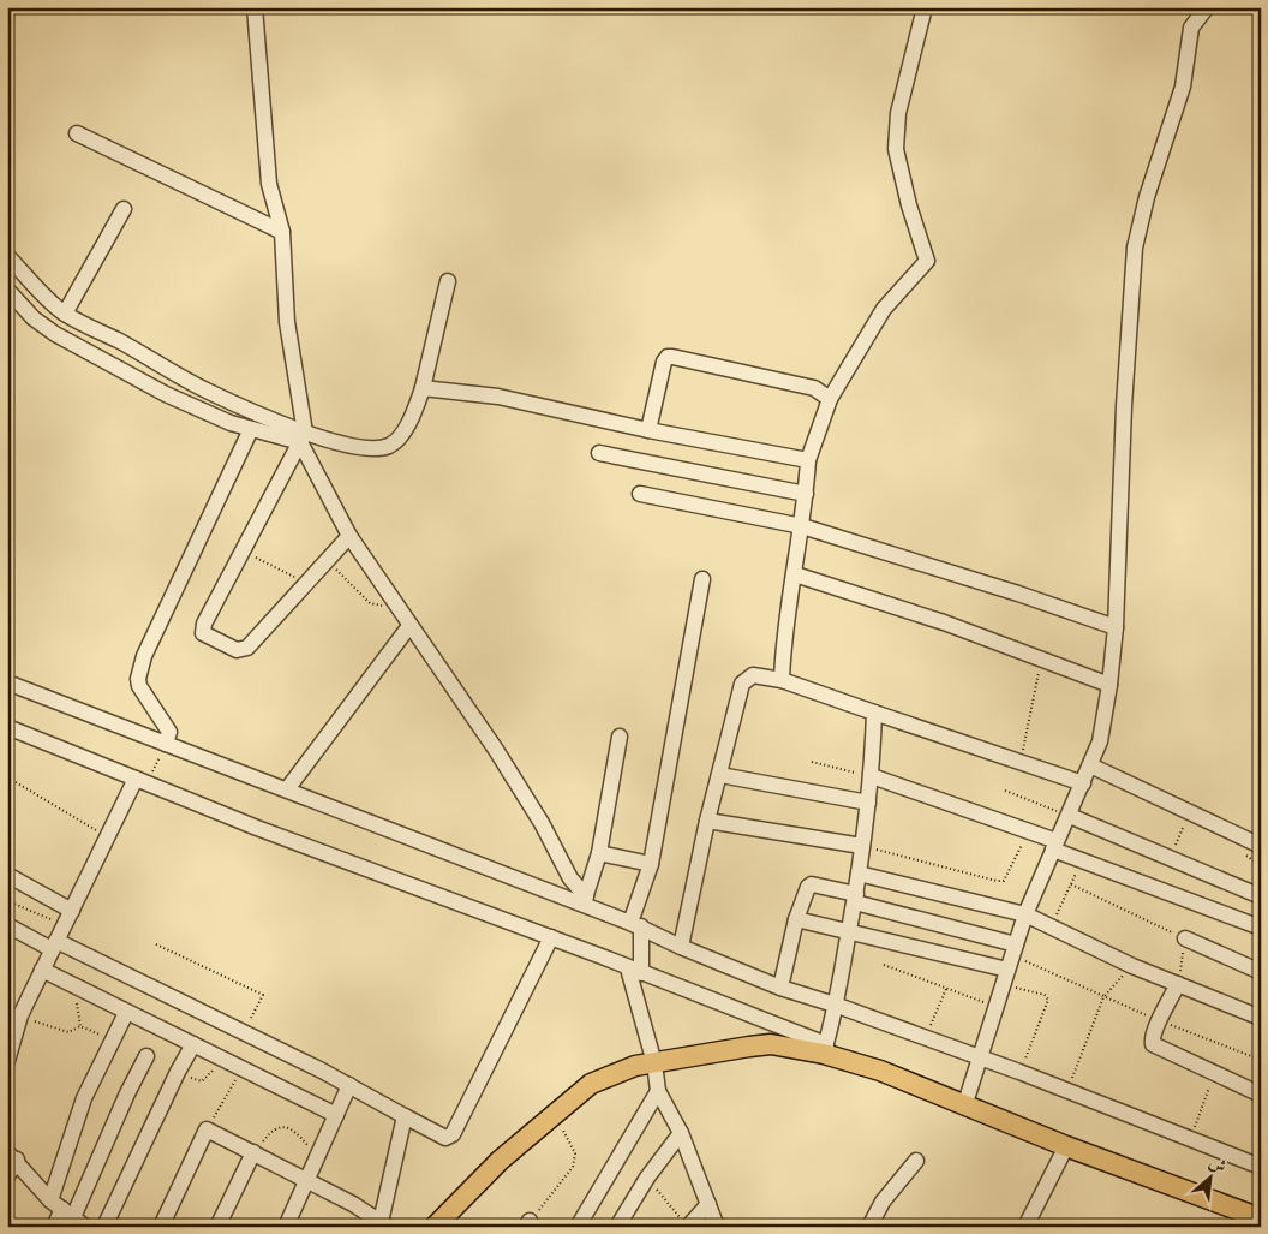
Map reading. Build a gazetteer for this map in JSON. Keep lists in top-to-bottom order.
{
  "north": "top right"
}
